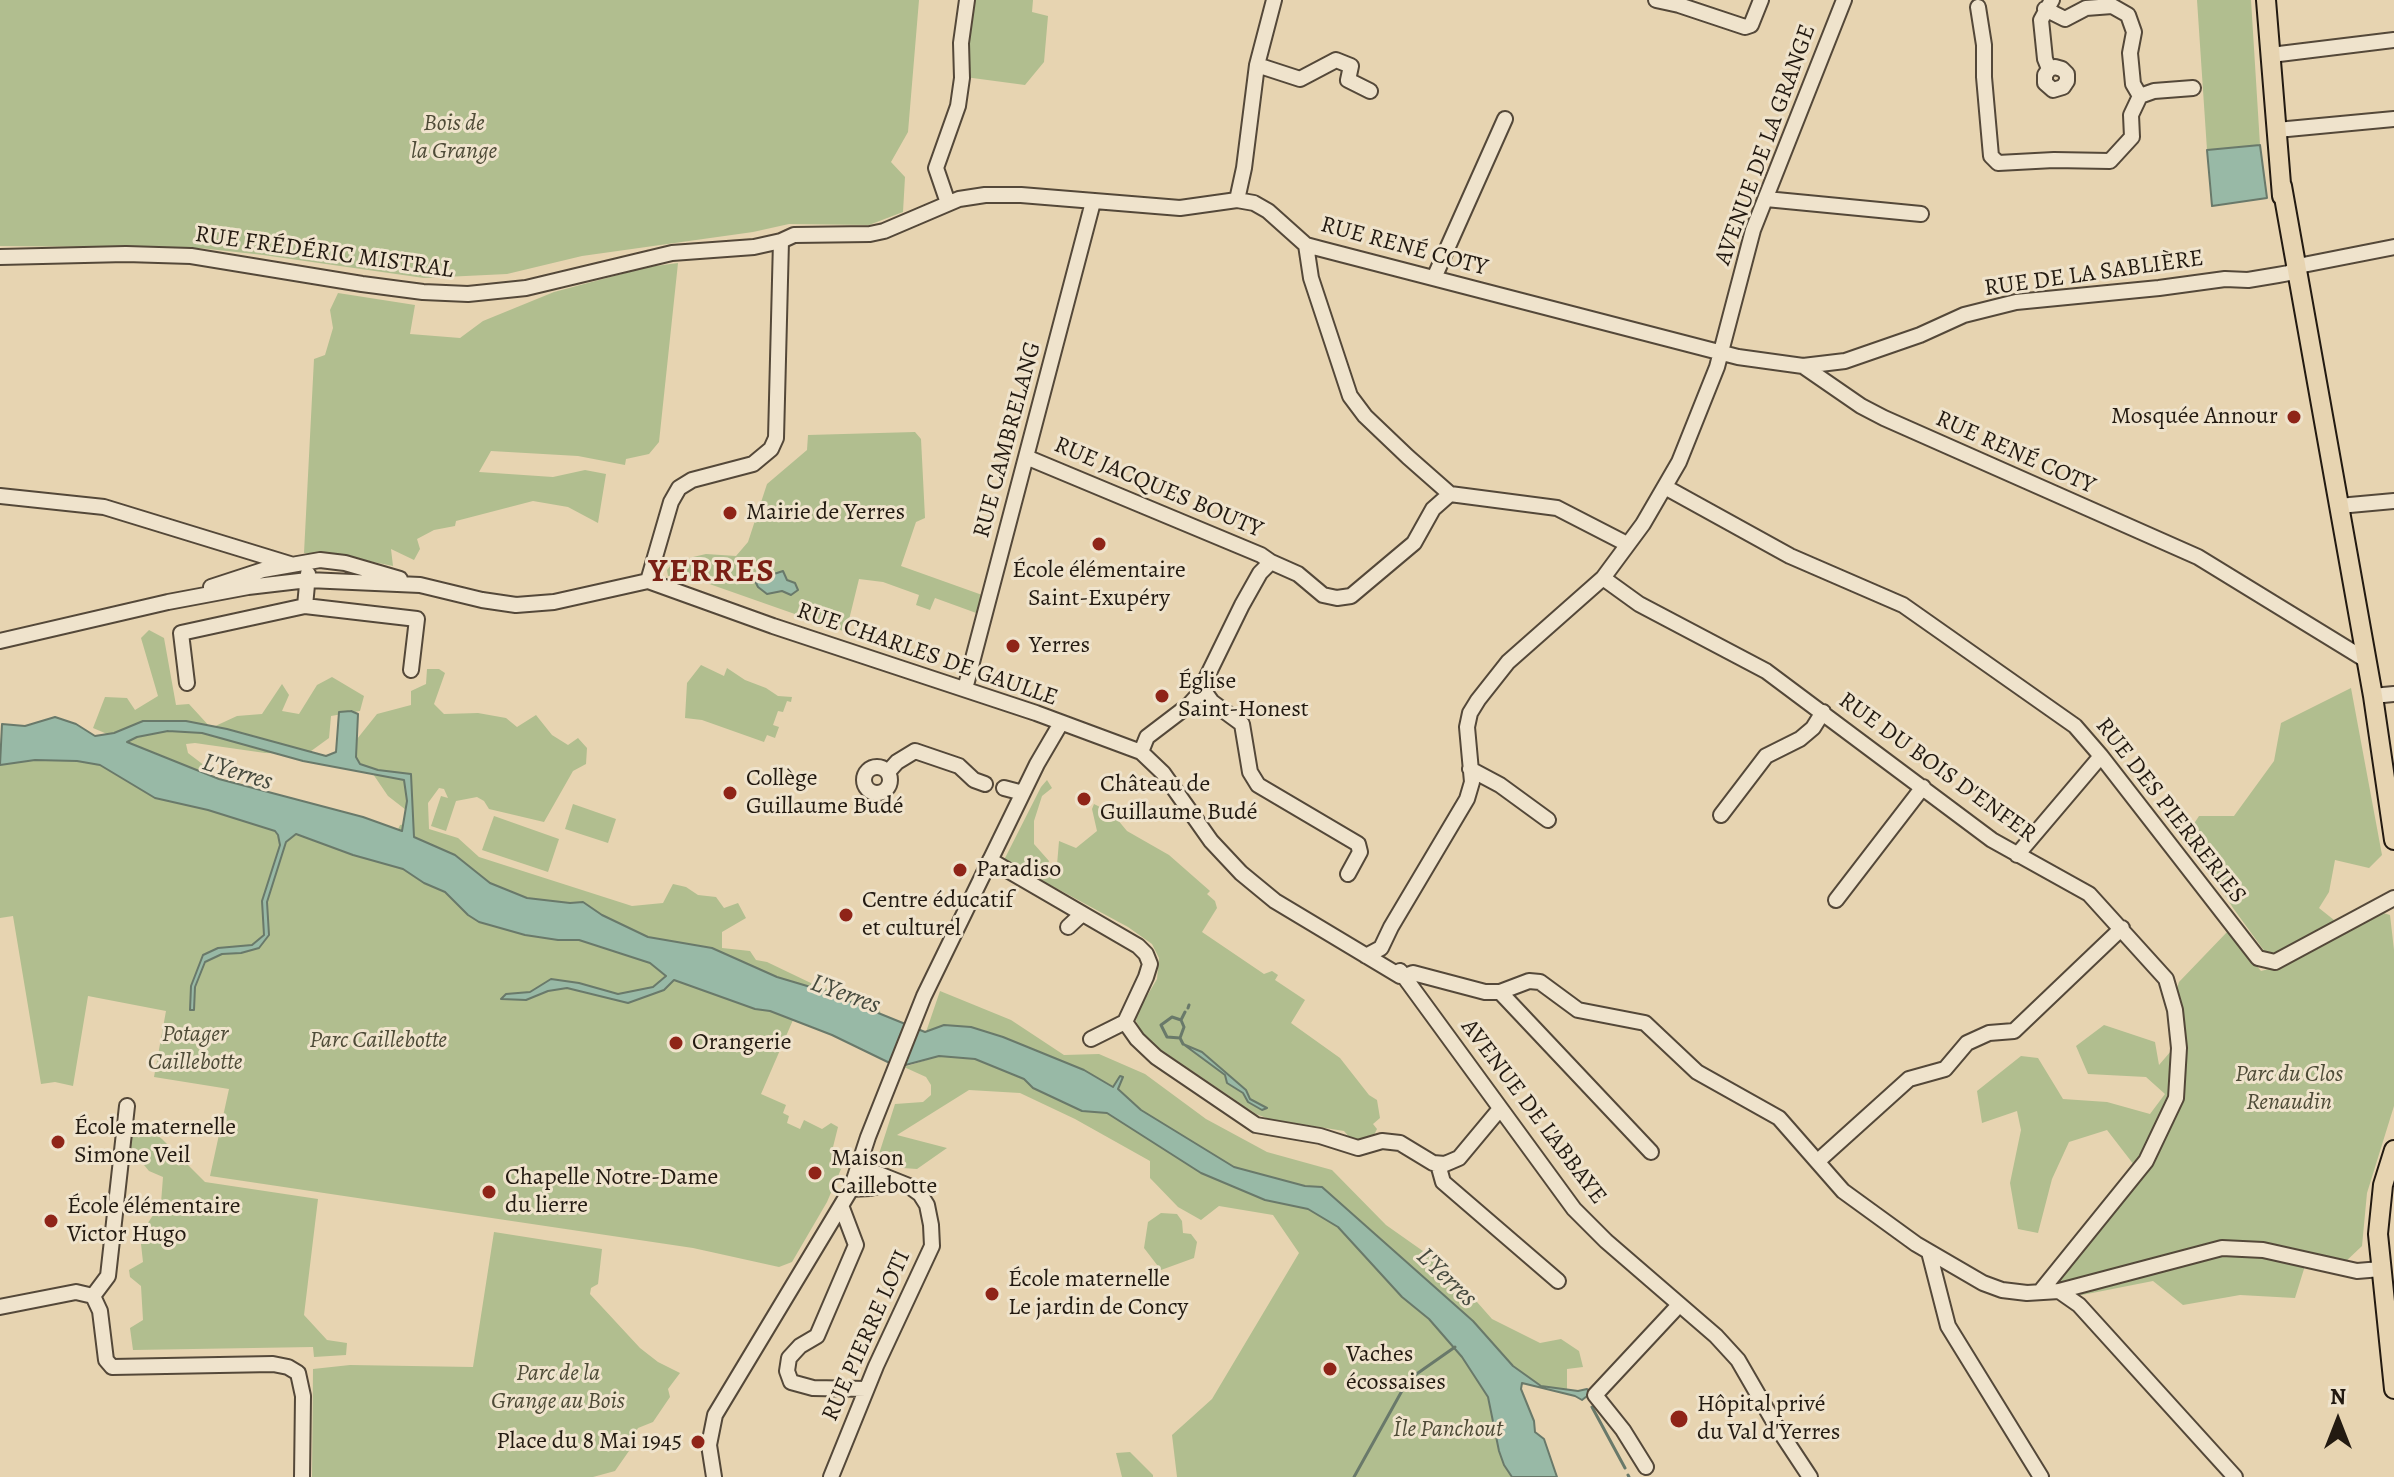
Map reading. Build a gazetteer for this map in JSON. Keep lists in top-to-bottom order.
{
  "streets": {
    "street": [
      "AVENUE DE LA GRANGE",
      "RUE RENÉ COTY",
      "RUE FRÉDÉRIC MISTRAL",
      "RUE DE LA SABLIÈRE",
      "RUE CAMBRELANG",
      "RUE JACQUES BOUTY",
      "RUE CHARLES DE GAULLE",
      "RUE DU BOIS D'ENFER",
      "RUE DES PIERRERIES",
      "AVENUE DE L'ABBAYE",
      "RUE PIERRE LOTI"
    ]
  },
  "crossings": [
    ["AVENUE DE LA GRANGE", "RUE RENÉ COTY"],
    ["AVENUE DE LA GRANGE", "RUE DU BOIS D'ENFER"],
    ["AVENUE DE LA GRANGE", "RUE DES PIERRERIES"],
    ["AVENUE DE LA GRANGE", "AVENUE DE L'ABBAYE"],
    ["RUE RENÉ COTY", "RUE DE LA SABLIÈRE"],
    ["RUE CAMBRELANG", "RUE JACQUES BOUTY"],
    ["RUE CAMBRELANG", "RUE CHARLES DE GAULLE"],
    ["RUE CHARLES DE GAULLE", "AVENUE DE L'ABBAYE"]
  ],
  "districts": ["YERRES"],
  "water": ["L'Yerres"],
  "parks": [
    "Bois de la Grange",
    "Potager Caillebotte",
    "Parc Caillebotte",
    "Parc du Clos Renaudin",
    "Parc de la Grange au Bois",
    "Île Panchout"
  ],
  "places": [
    "Mosquée Annour",
    "Mairie de Yerres",
    "École élémentaire Saint-Exupéry",
    "Yerres",
    "Église Saint-Honest",
    "Collège Guillaume Budé",
    "Château de Guillaume Budé",
    "Paradiso",
    "Centre éducatif et culturel",
    "Orangerie",
    "École maternelle Simone Veil",
    "Maison Caillebotte",
    "Chapelle Notre-Dame du lierre",
    "École élémentaire Victor Hugo",
    "École maternelle Le jardin de Concy",
    "Vaches écossaises",
    "Hôpital privé du Val d'Yerres",
    "Place du 8 Mai 1945"
  ],
  "north": "top"
}
